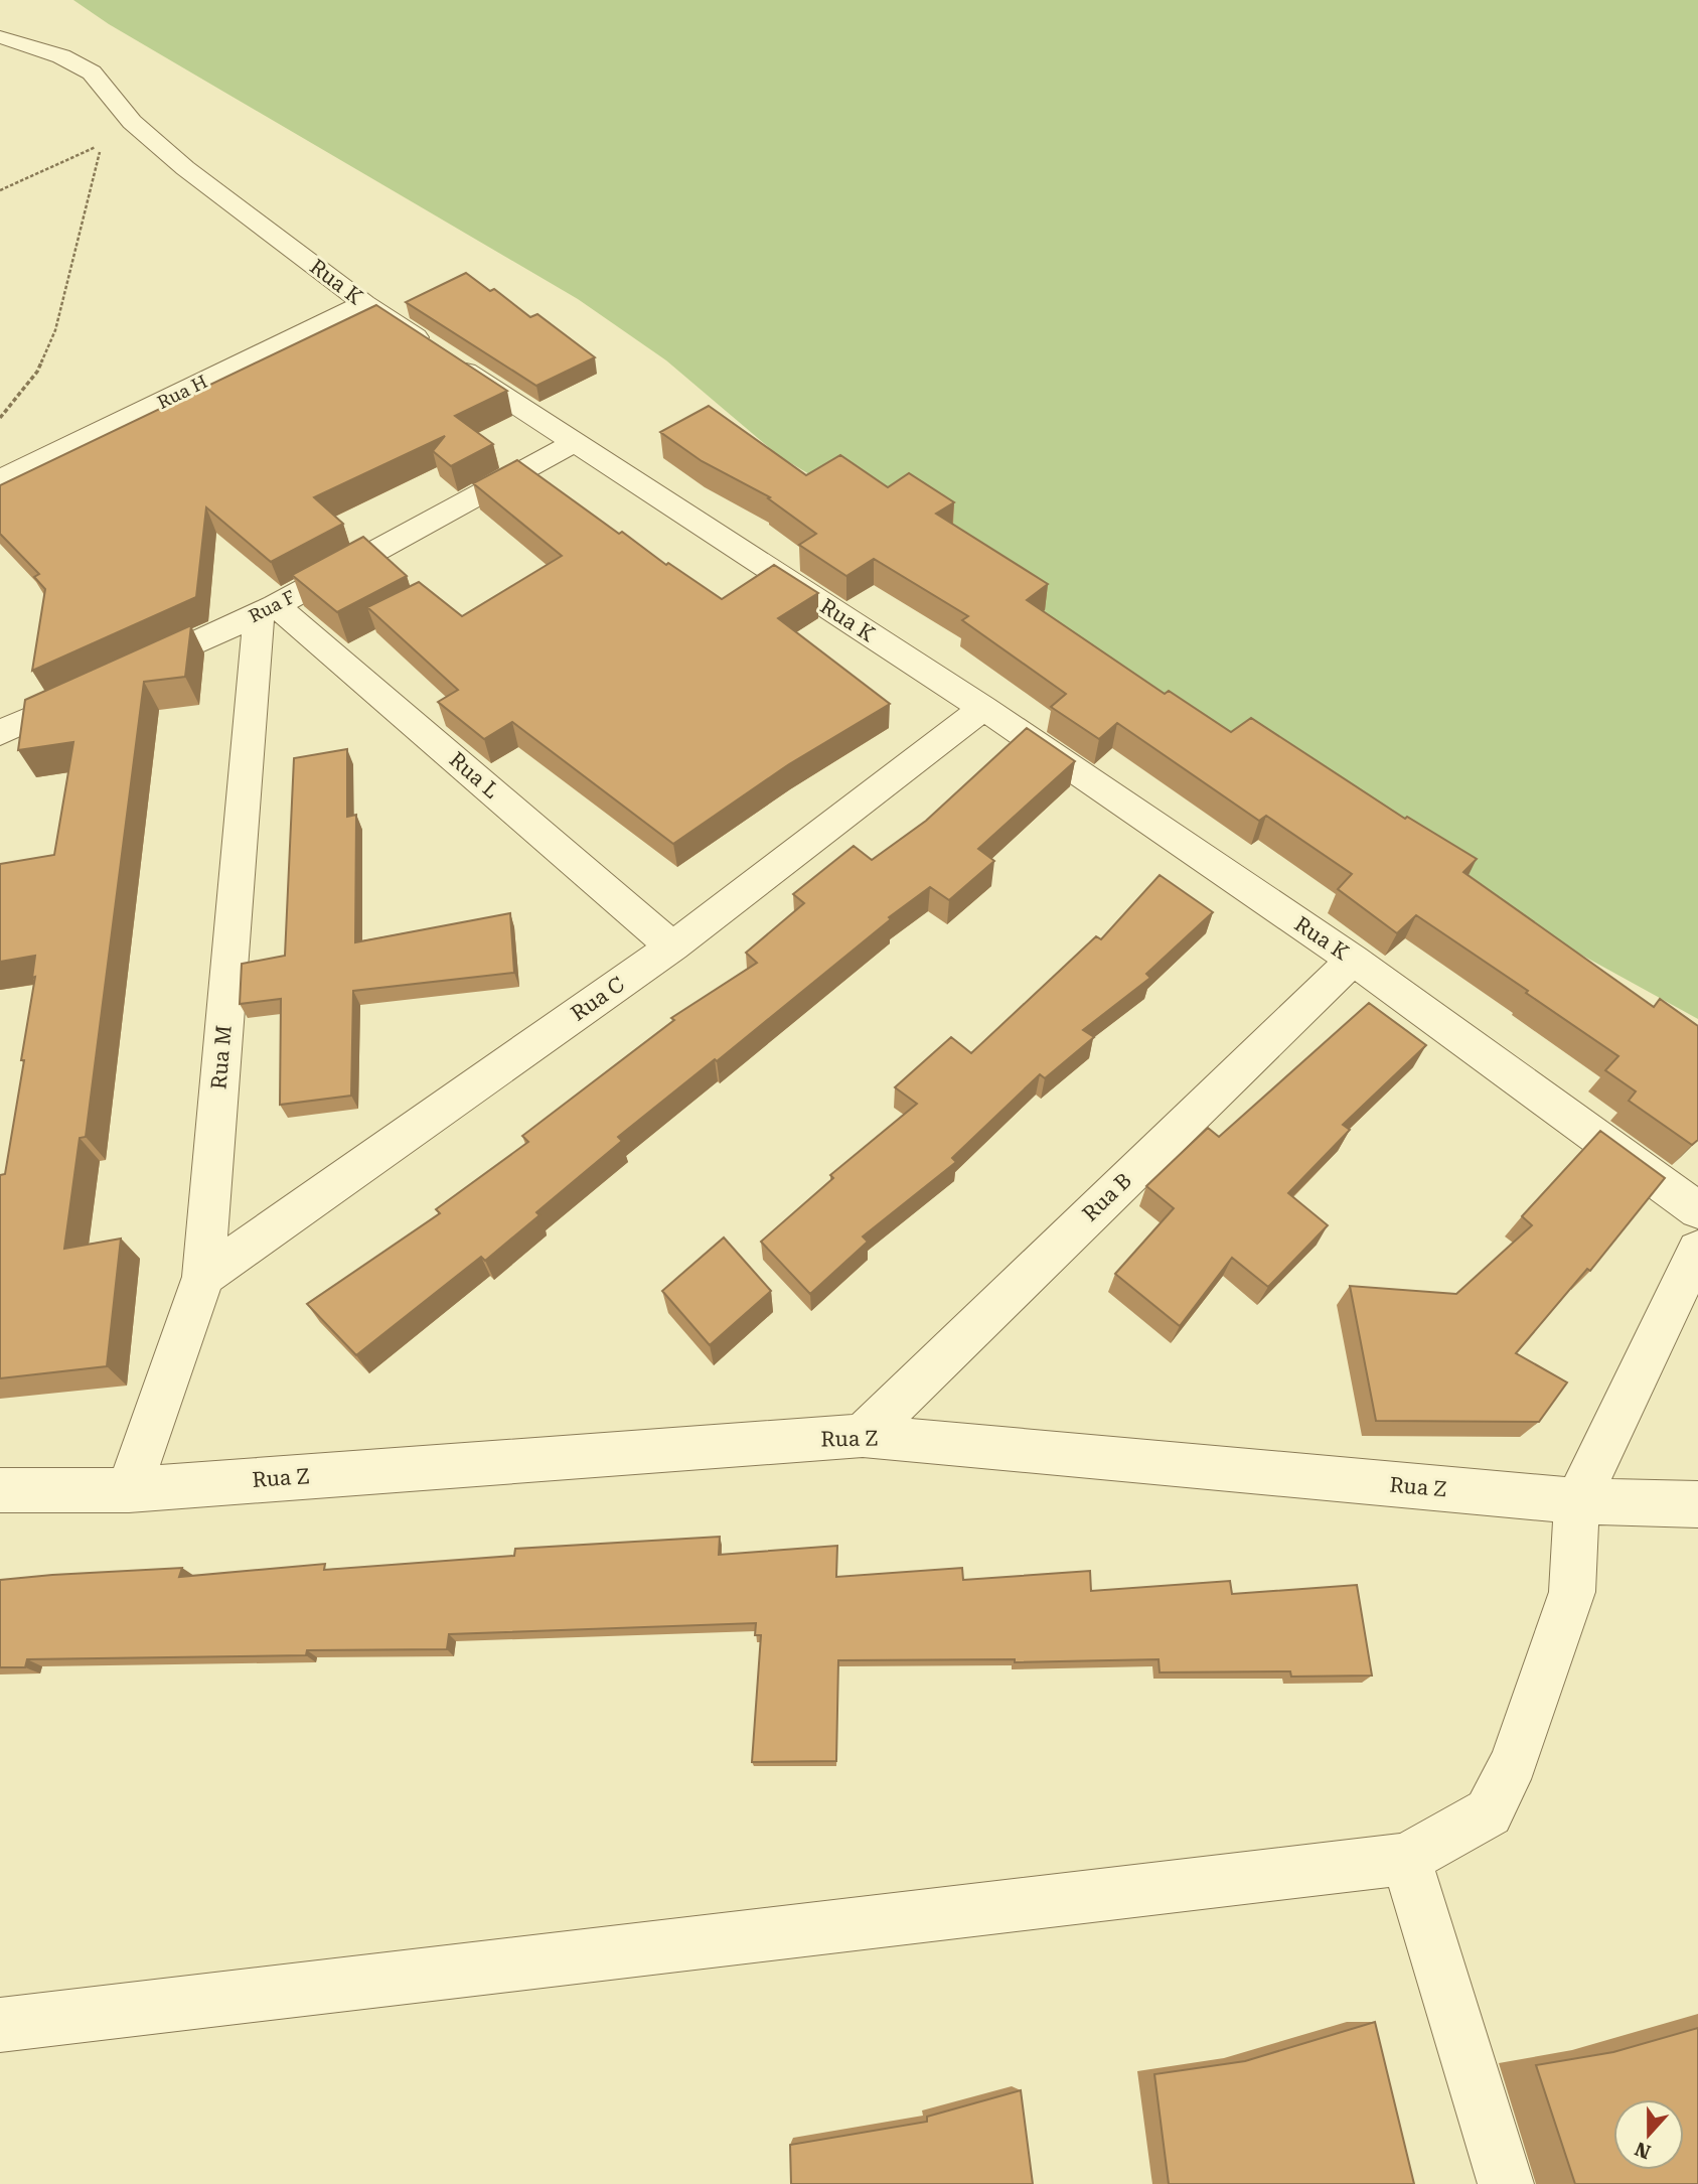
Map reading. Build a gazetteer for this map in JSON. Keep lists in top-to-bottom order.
{
  "streets": {
    "street": [
      "Rua K",
      "Rua H",
      "Rua F",
      "Rua L",
      "Rua C",
      "Rua M",
      "Rua B",
      "Rua Z"
    ]
  },
  "crossings": [
    ["Rua K", "Rua H"],
    ["Rua K", "Rua F"],
    ["Rua K", "Rua C"],
    ["Rua K", "Rua B"],
    ["Rua F", "Rua L"],
    ["Rua F", "Rua M"],
    ["Rua L", "Rua C"],
    ["Rua L", "Rua M"],
    ["Rua C", "Rua M"],
    ["Rua M", "Rua Z"],
    ["Rua B", "Rua Z"]
  ],
  "north": "bottom"
}
